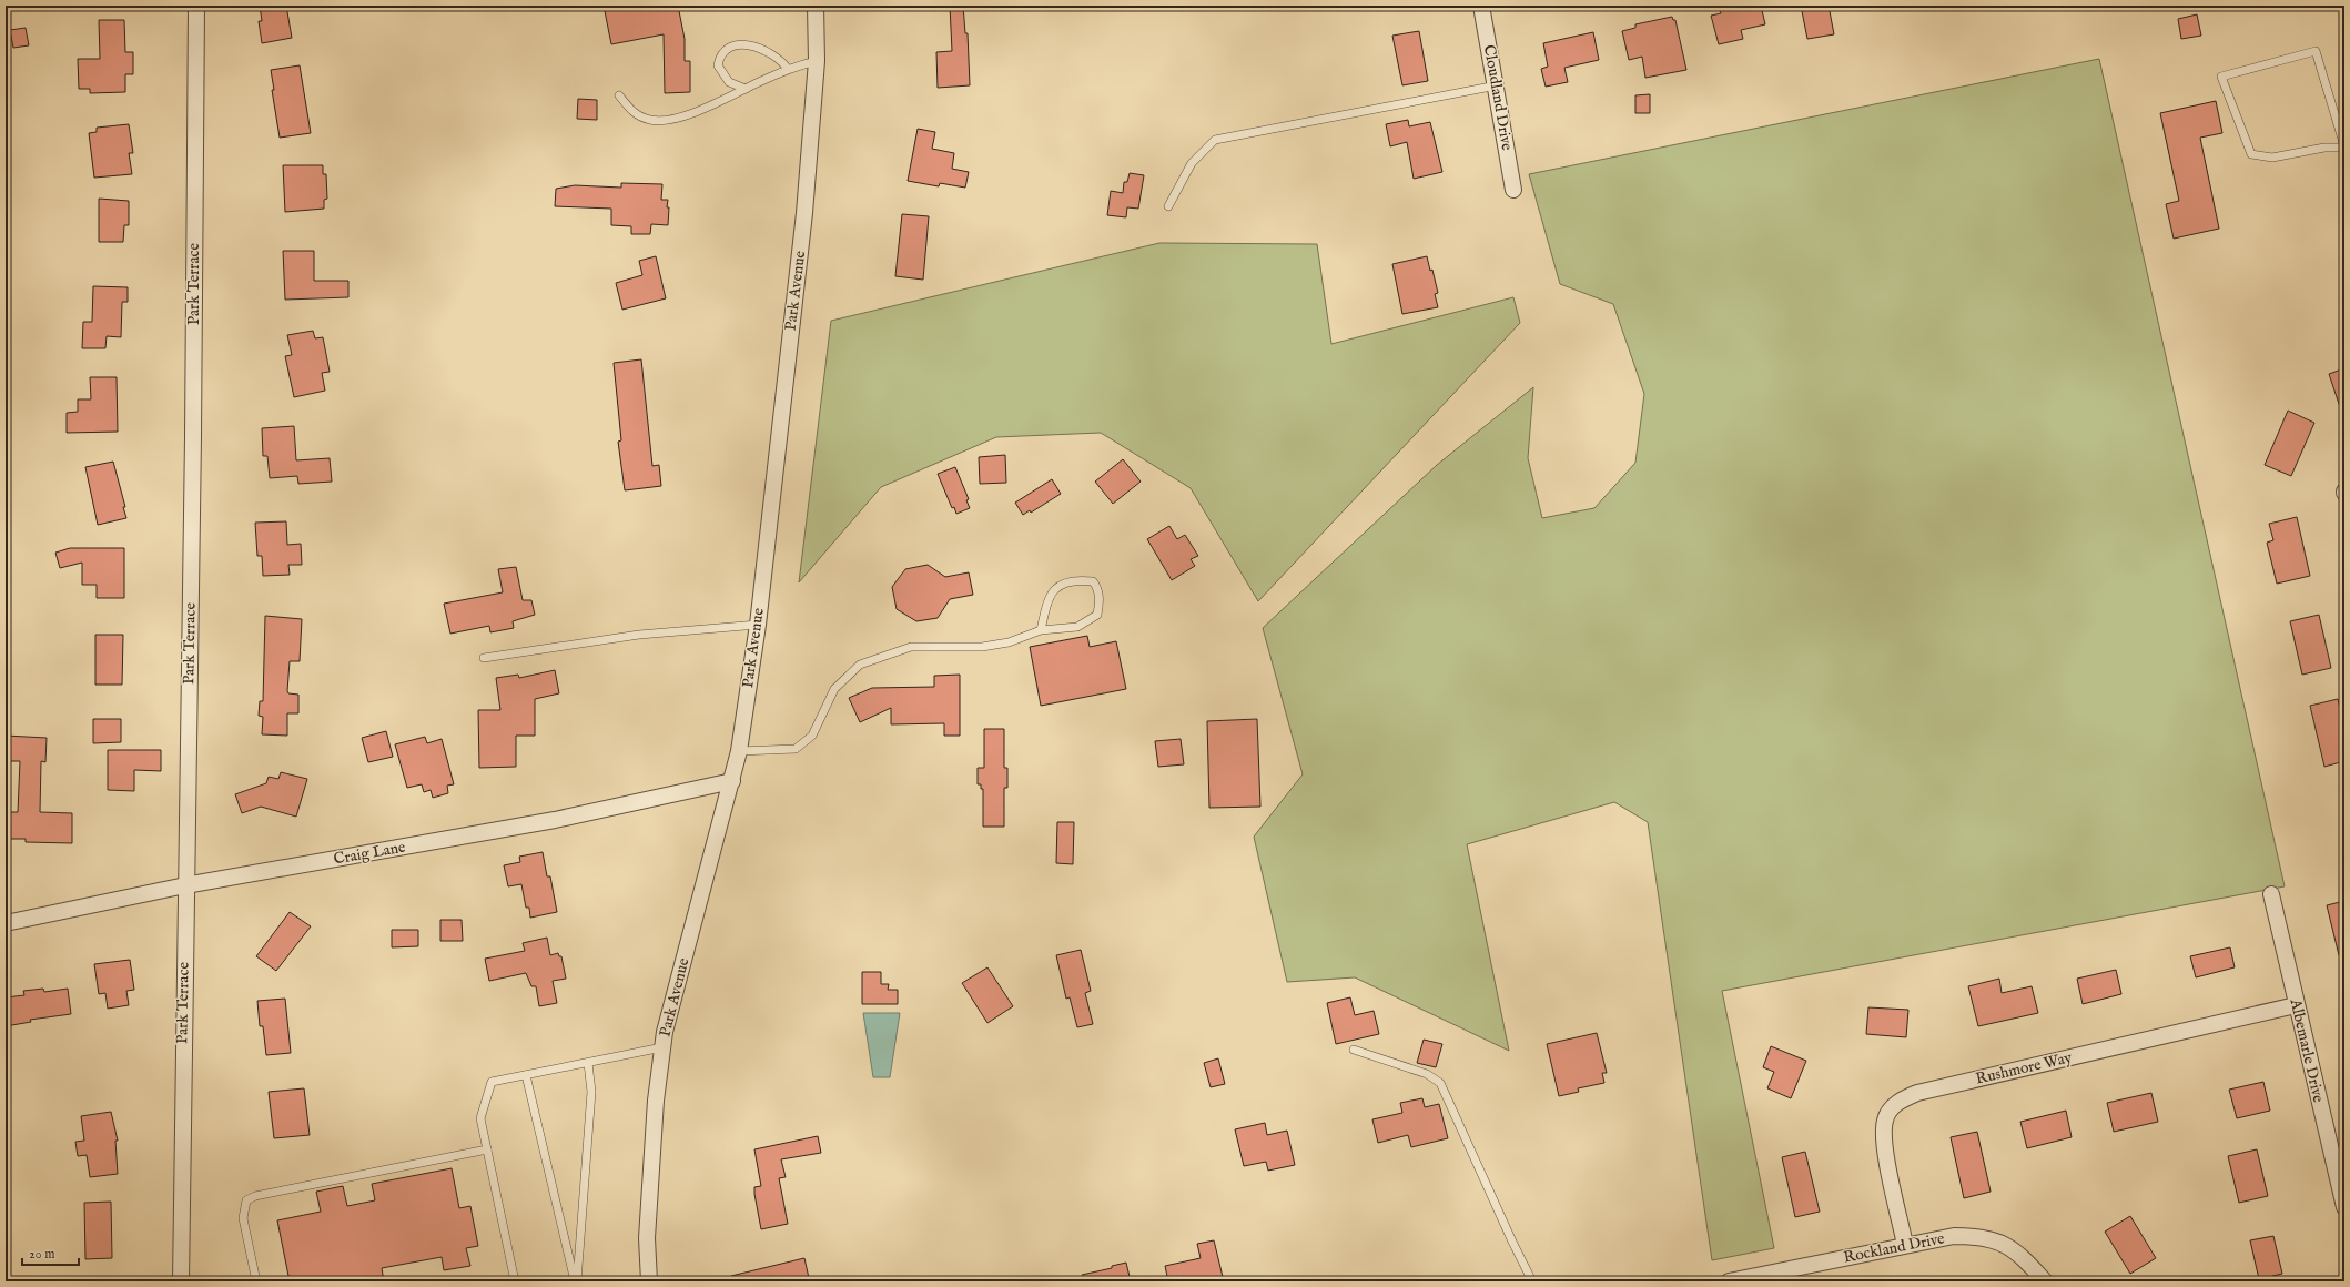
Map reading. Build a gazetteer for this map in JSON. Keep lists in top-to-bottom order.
{
  "streets": {
    "street": [
      "Cloudland Drive",
      "Park Terrace",
      "Park Avenue",
      "Craig Lane",
      "Albemarle Drive",
      "Rushmore Way",
      "Rockland Drive"
    ]
  },
  "crossings": [
    ["Park Terrace", "Craig Lane"],
    ["Park Avenue", "Craig Lane"],
    ["Albemarle Drive", "Rushmore Way"],
    ["Rushmore Way", "Rockland Drive"]
  ],
  "scale_bar": "20 m"
}
